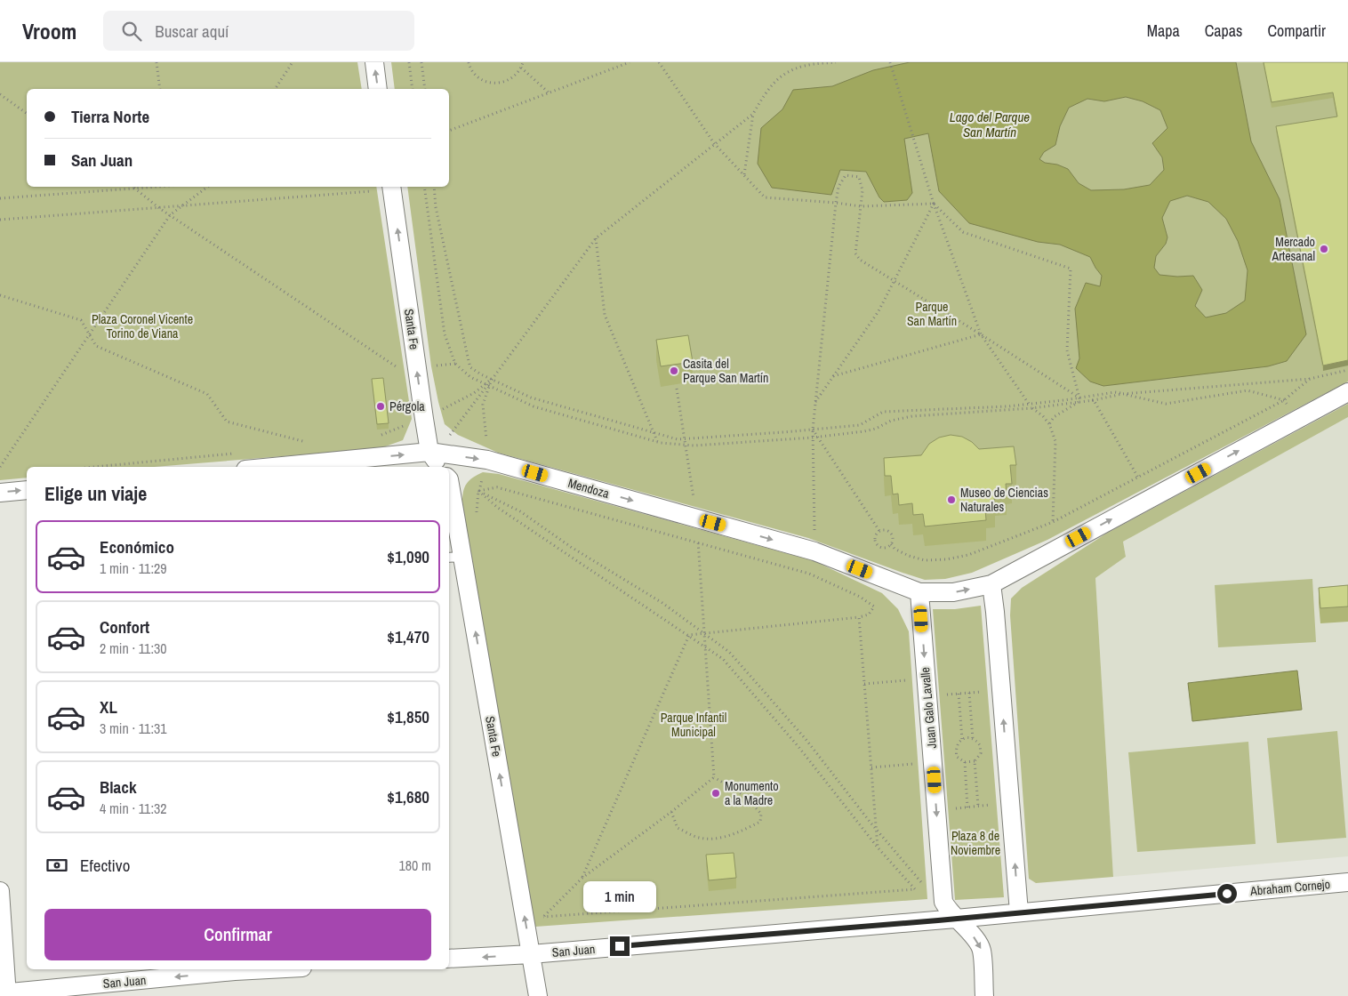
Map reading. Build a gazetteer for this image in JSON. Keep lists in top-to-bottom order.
{
  "streets": {
    "street": [
      "Santa Fe",
      "Mendoza",
      "Juan Galo Lavalle",
      "Abraham Cornejo",
      "San Juan"
    ]
  },
  "crossings": [
    ["Santa Fe", "Mendoza"],
    ["Santa Fe", "San Juan"],
    ["Mendoza", "Juan Galo Lavalle"],
    ["Abraham Cornejo", "San Juan"]
  ],
  "one_way": ["Santa Fe", "Mendoza", "San Juan"],
  "water": ["Lago del Parque San Martín"],
  "parks": [
    "Parque San Martín",
    "Plaza Coronel Vicente Torino de Viana",
    "Parque Infantil Municipal",
    "Plaza 8 de Noviembre"
  ],
  "places": [
    "Mercado Artesanal",
    "Casita del Parque San Martín",
    "Pérgola",
    "Museo de Ciencias Naturales",
    "Monumento a la Madre"
  ],
  "page": {
    "header": "Vroom",
    "search": "Buscar aquí",
    "nav": ["Mapa", "Capas", "Compartir"],
    "banner": ["Tierra Norte", "San Juan"],
    "heading": "Elige un viaje",
    "list": [
      {
        "name": "Económico",
        "note": "1 min · 11:29",
        "value": "$1,090"
      },
      {
        "name": "Confort",
        "note": "2 min · 11:30",
        "value": "$1,470"
      },
      {
        "name": "XL",
        "note": "3 min · 11:31",
        "value": "$1,850"
      },
      {
        "name": "Black",
        "note": "4 min · 11:32",
        "value": "$1,680"
      }
    ],
    "pay": ["Efectivo", "180 m"],
    "bubble": "1 min",
    "buttons": "Confirmar"
  }
}
